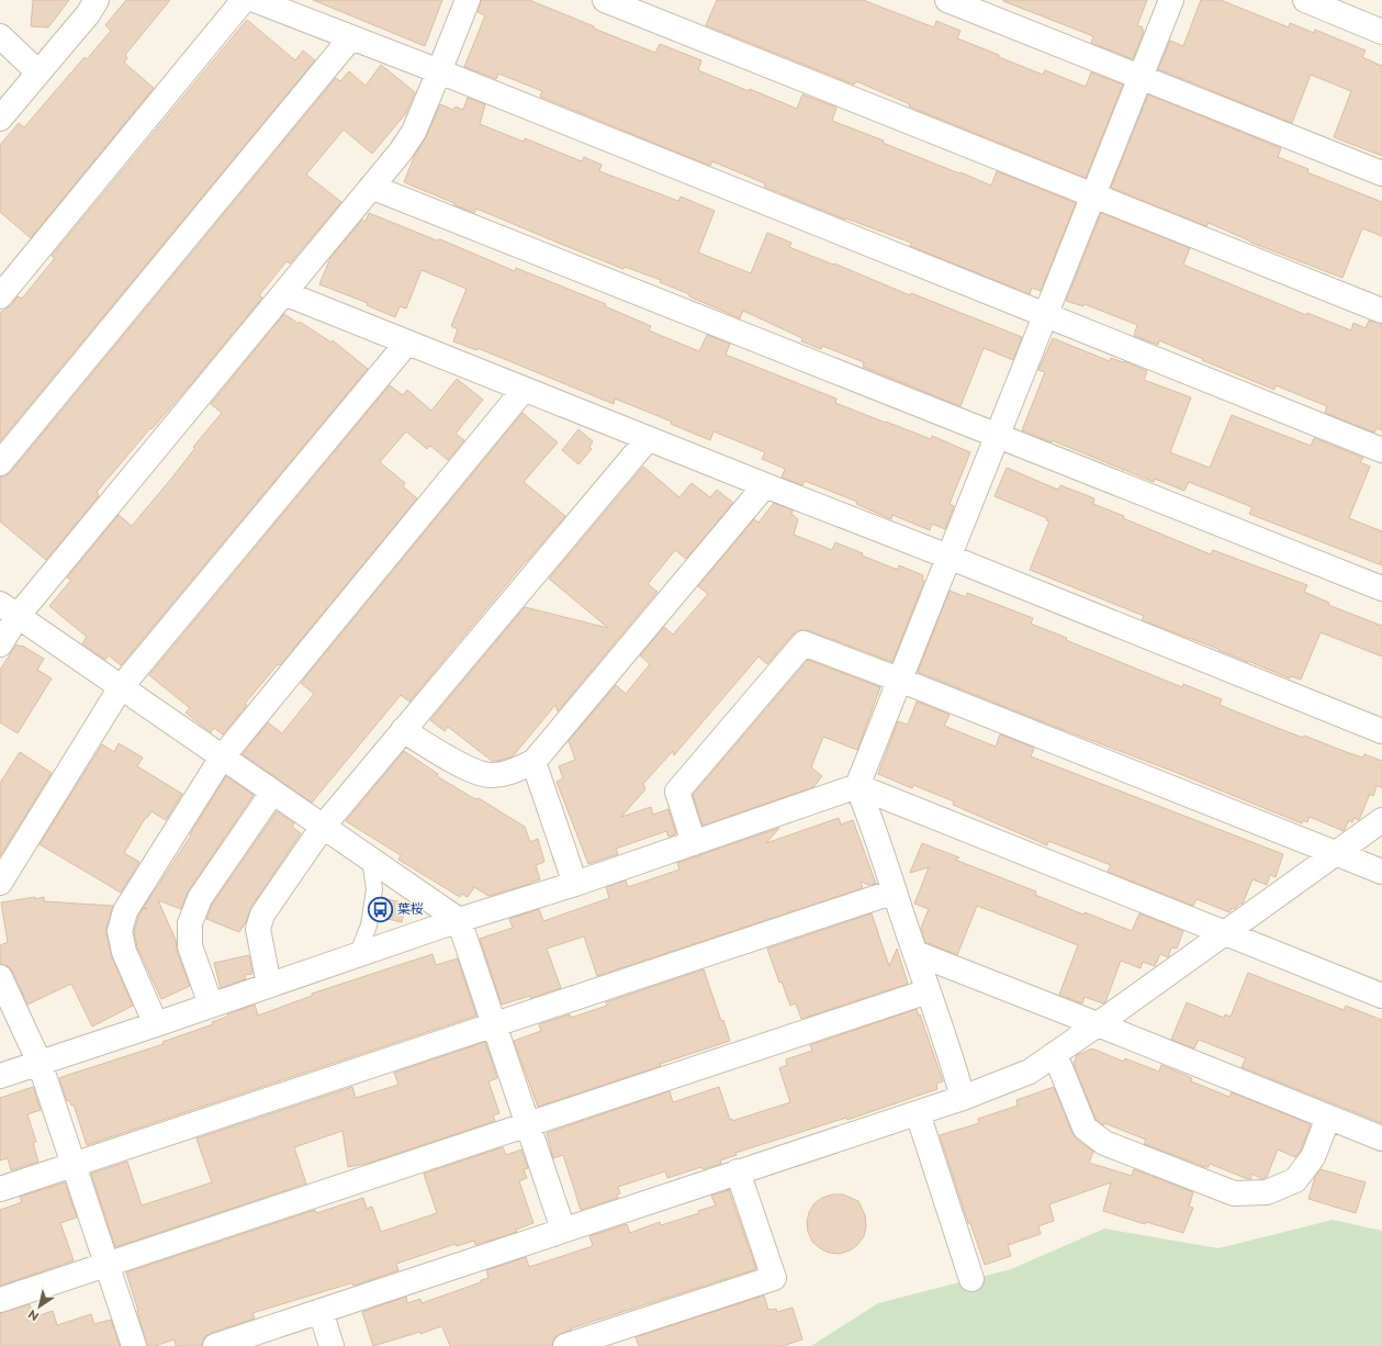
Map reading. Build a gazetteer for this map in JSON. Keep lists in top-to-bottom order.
{
  "places": {
    "bus stop": ["葉桜"]
  },
  "north": "bottom left"
}
